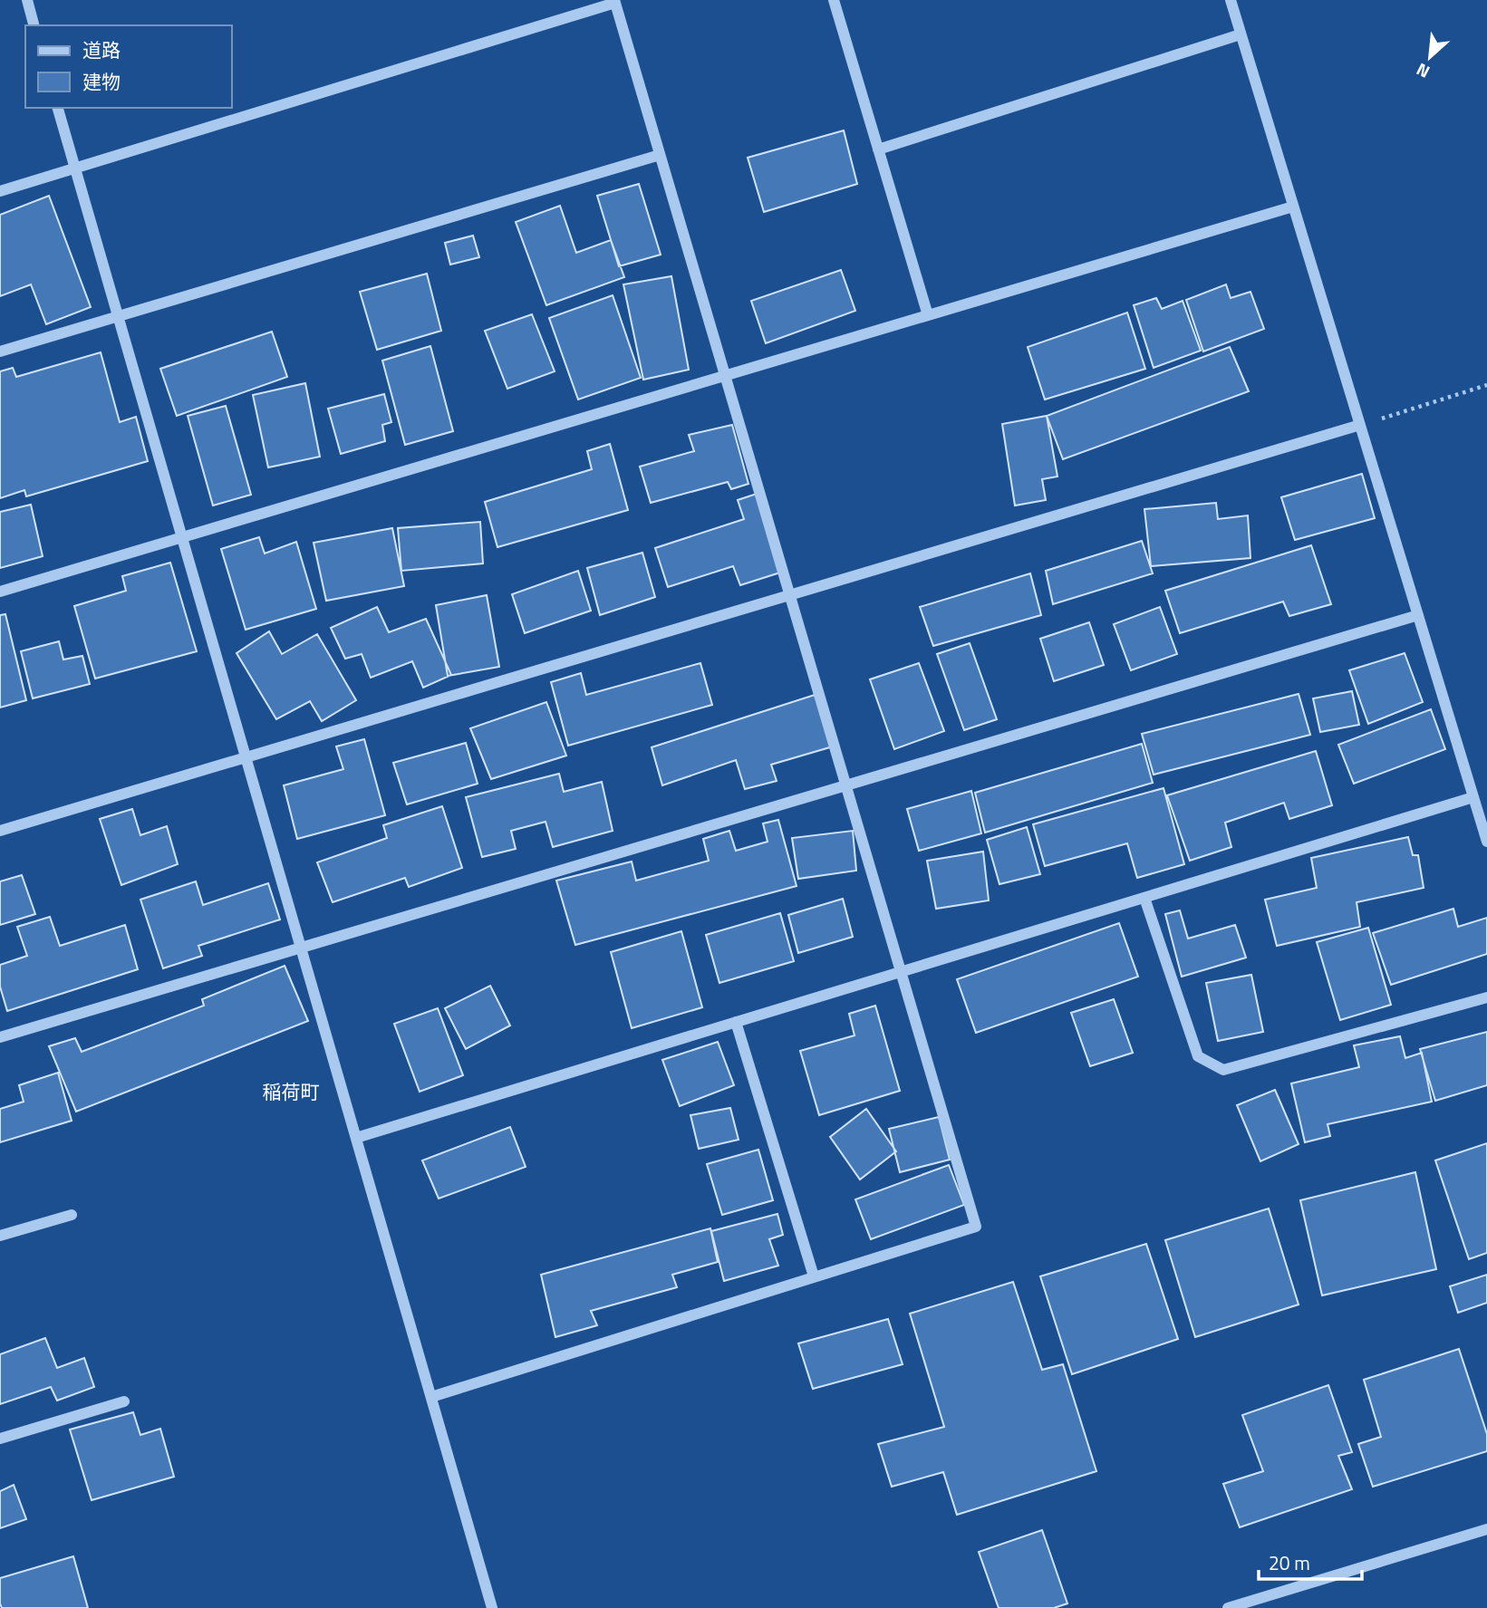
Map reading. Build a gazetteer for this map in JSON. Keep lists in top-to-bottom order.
{
  "districts": ["稲荷町"],
  "legend": ["道路", "建物"],
  "scale_bar": "20 m",
  "north": "bottom left"
}
